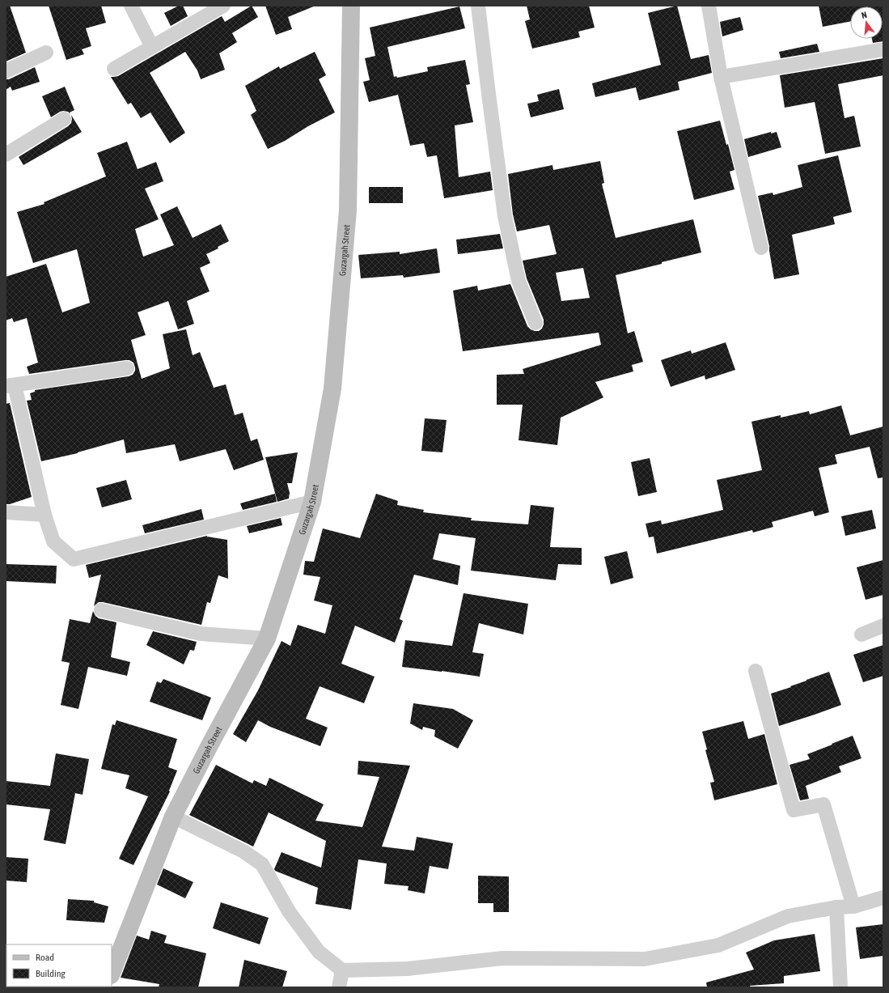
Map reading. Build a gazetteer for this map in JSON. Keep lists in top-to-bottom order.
{
  "streets": {
    "street": ["Guzargah Street"]
  },
  "legend": ["Road", "Building"],
  "north": "top"
}
